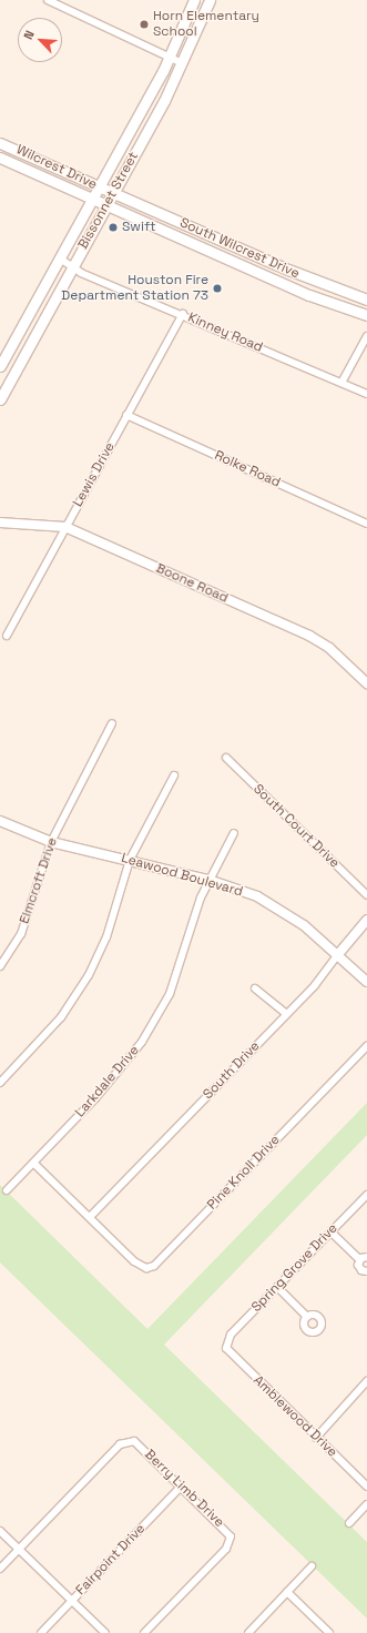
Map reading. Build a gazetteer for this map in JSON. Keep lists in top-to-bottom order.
{
  "streets": {
    "main road": ["Wilcrest Drive", "Bissonnet Street", "South Wilcrest Drive"],
    "street": [
      "Kinney Road",
      "Rolke Road",
      "Lewis Drive",
      "Boone Road",
      "South Court Drive",
      "Leawood Boulevard",
      "Elmcroft Drive",
      "South Drive",
      "Larkdale Drive",
      "Pine Knoll Drive",
      "Spring Grove Drive",
      "Amblewood Drive",
      "Berry Limb Drive",
      "Fairpoint Drive"
    ]
  },
  "crossings": [
    ["Wilcrest Drive", "Bissonnet Street"],
    ["Wilcrest Drive", "South Wilcrest Drive"],
    ["Bissonnet Street", "South Wilcrest Drive"],
    ["Bissonnet Street", "Kinney Road"],
    ["Kinney Road", "Lewis Drive"],
    ["Rolke Road", "Lewis Drive"],
    ["Lewis Drive", "Boone Road"],
    ["Leawood Boulevard", "Elmcroft Drive"],
    ["Leawood Boulevard", "South Drive"],
    ["Leawood Boulevard", "Larkdale Drive"],
    ["South Drive", "Pine Knoll Drive"],
    ["Spring Grove Drive", "Amblewood Drive"],
    ["Berry Limb Drive", "Fairpoint Drive"]
  ],
  "places": ["Horn Elementary School", "Swift", "Houston Fire Department Station 73"],
  "north": "top left"
}
